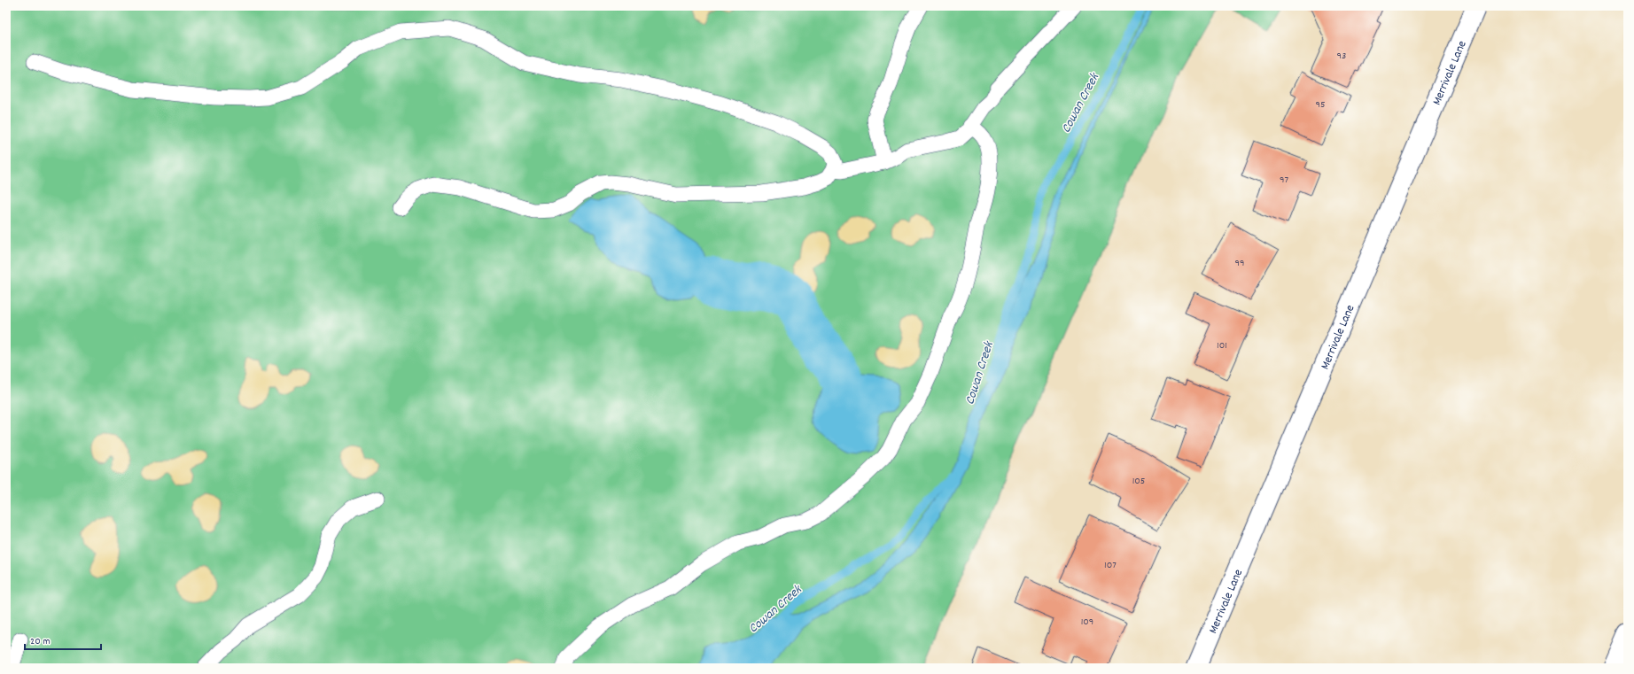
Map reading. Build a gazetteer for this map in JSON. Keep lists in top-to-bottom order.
{
  "streets": {
    "street": ["Merrivale Lane"]
  },
  "water": ["Cowan Creek"],
  "house_numbers": [
    "93",
    "95",
    "97",
    "99",
    "101",
    "105",
    "107",
    "109"
  ],
  "scale_bar": "20 m"
}
